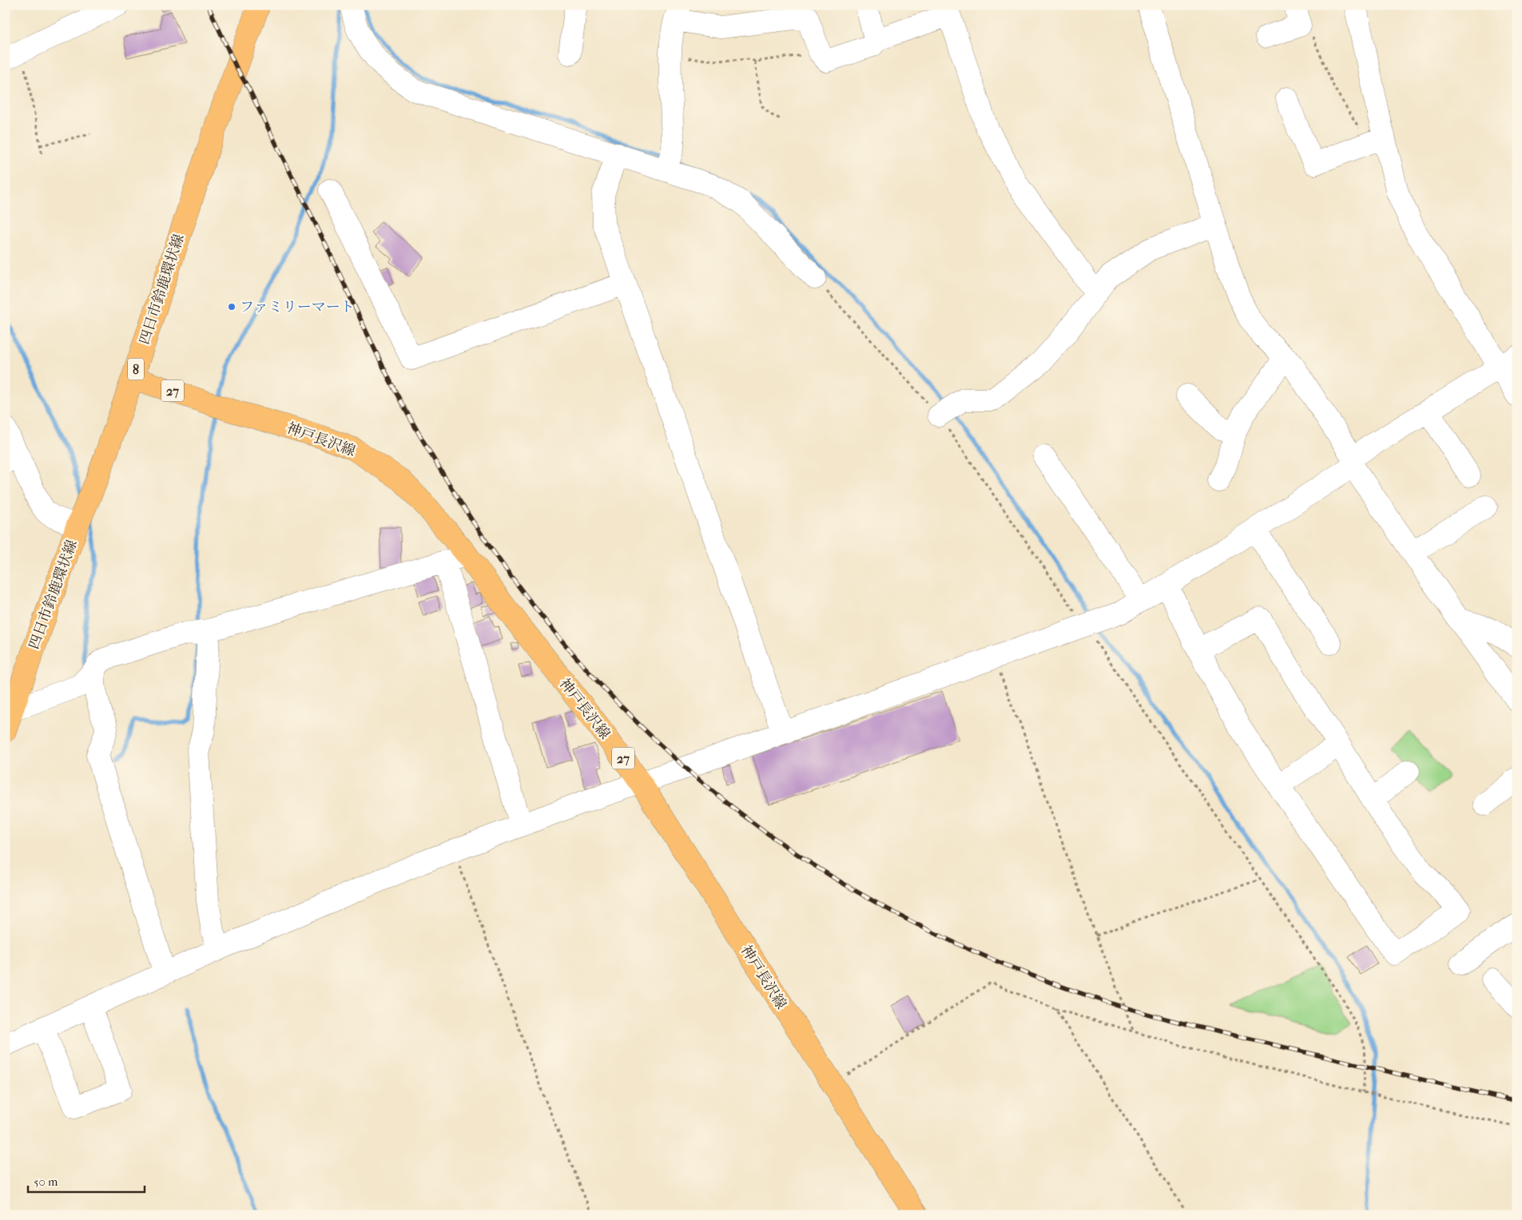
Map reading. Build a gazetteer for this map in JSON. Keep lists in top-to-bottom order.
{
  "streets": {
    "main road": [
      "四日市鈴鹿環状線",
      "8",
      "27",
      "神戸長沢線"
    ]
  },
  "crossings": [
    ["四日市鈴鹿環状線", "神戸長沢線"]
  ],
  "places": ["ファミリーマート"],
  "scale_bar": "50 m"
}
